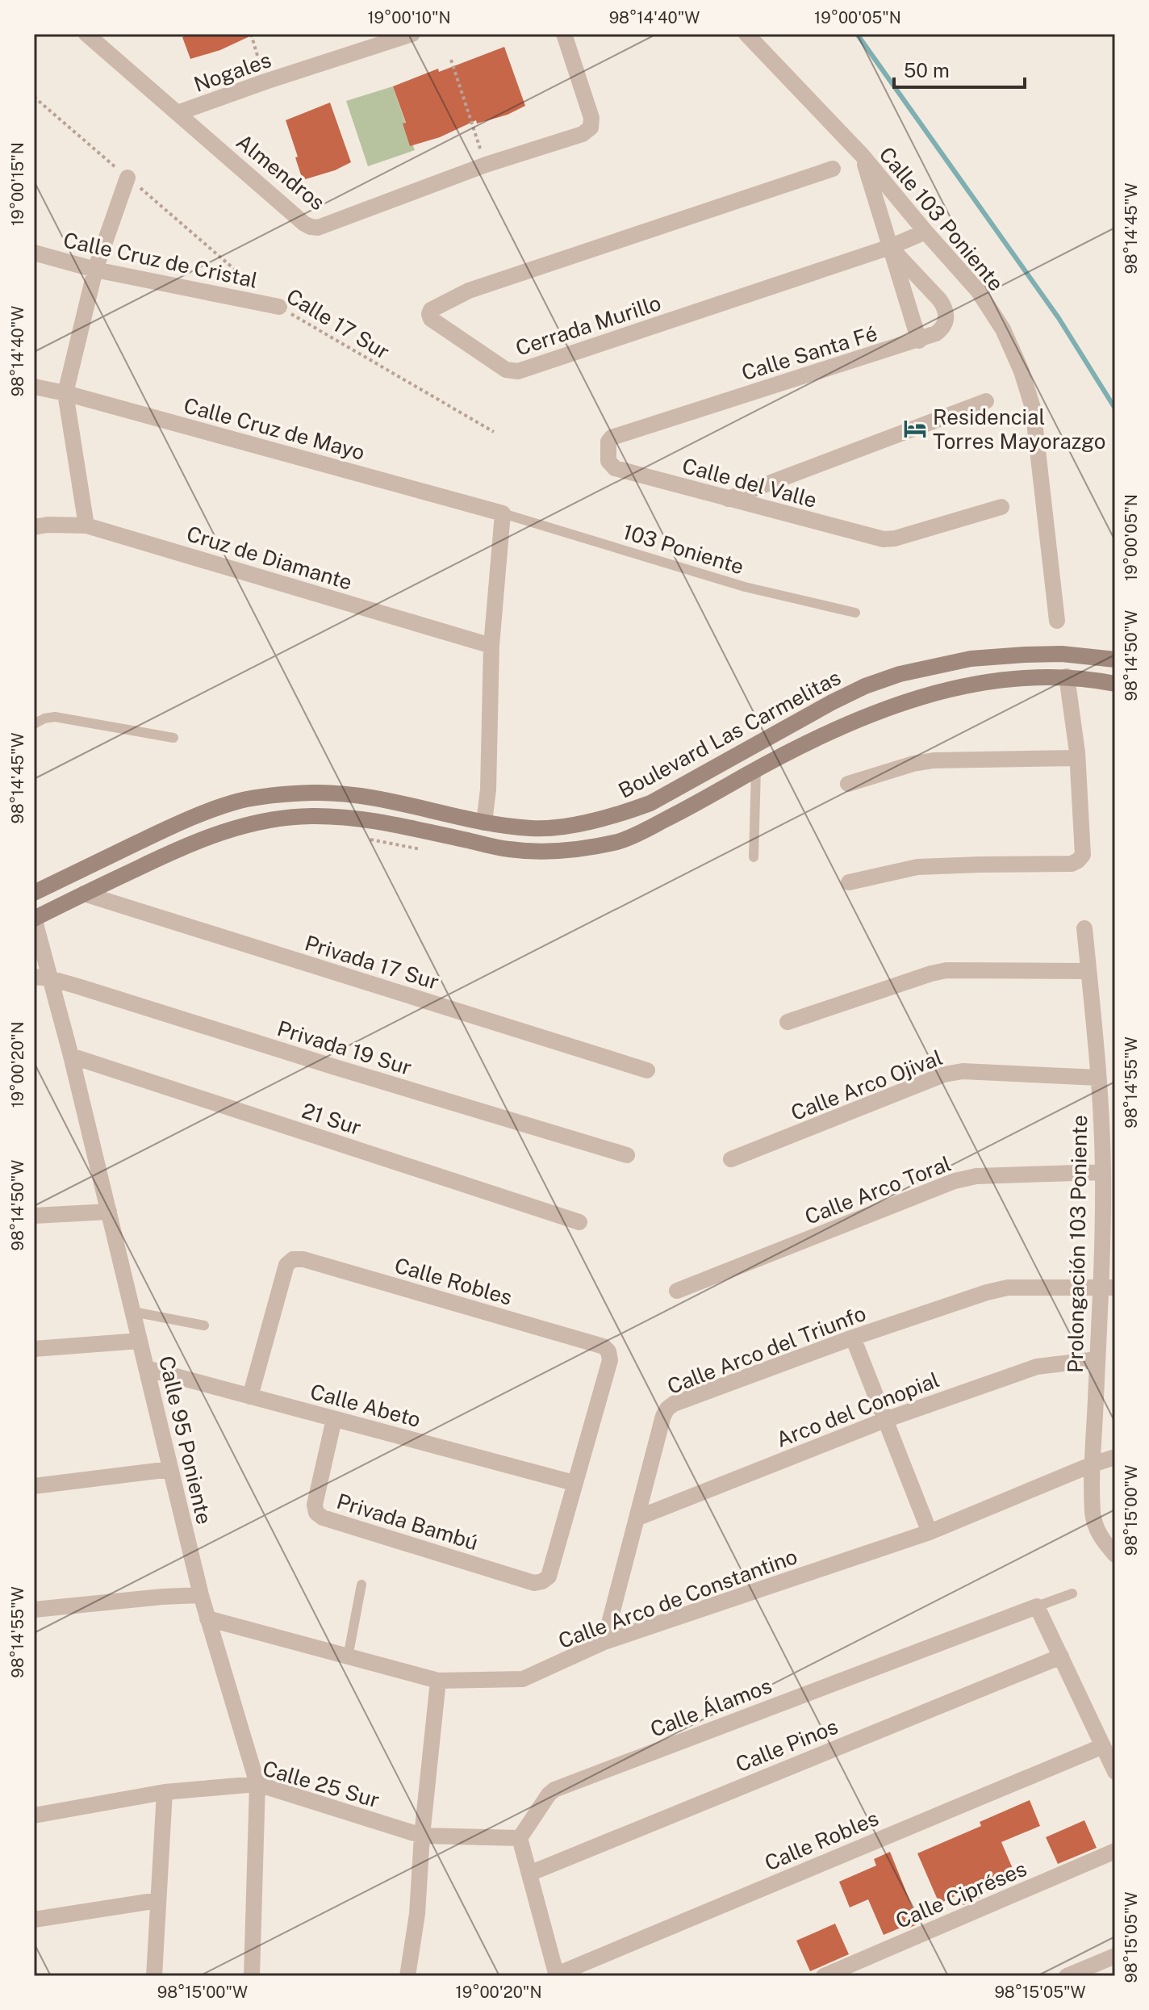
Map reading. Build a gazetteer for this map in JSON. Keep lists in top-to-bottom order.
{
  "streets": {
    "main road": ["Boulevard Las Carmelitas"],
    "street": [
      "Nogales",
      "Almendros",
      "Calle 103 Poniente",
      "Calle Cruz de Cristal",
      "Cerrada Murillo",
      "Calle Santa Fé",
      "Calle Cruz de Mayo",
      "Calle del Valle",
      "Cruz de Diamante",
      "Privada 17 Sur",
      "Privada 19 Sur",
      "Calle Arco Ojival",
      "21 Sur",
      "Calle Arco Toral",
      "Prolongación 103 Poniente",
      "Calle Robles",
      "Calle Arco del Triunfo",
      "Calle Abeto",
      "Arco del Conopial",
      "Calle 95 Poniente",
      "Privada Bambú",
      "Calle Arco de Constantino",
      "Calle Álamos",
      "Calle Pinos",
      "Calle 25 Sur",
      "Calle Cipréses"
    ],
    "lane": ["103 Poniente"],
    "path": ["Calle 17 Sur"]
  },
  "crossings": [
    ["Nogales", "Almendros"],
    ["Calle 103 Poniente", "Cerrada Murillo"],
    ["Calle Cruz de Cristal", "Calle 17 Sur"],
    ["Cerrada Murillo", "Calle Santa Fé"],
    ["Calle Santa Fé", "Calle del Valle"],
    ["Calle Cruz de Mayo", "103 Poniente"],
    ["Boulevard Las Carmelitas", "Privada 17 Sur"],
    ["Boulevard Las Carmelitas", "Calle 95 Poniente"],
    ["Privada 19 Sur", "Calle 95 Poniente"],
    ["Calle Arco Ojival", "Prolongación 103 Poniente"],
    ["21 Sur", "Calle 95 Poniente"],
    ["Calle Arco Toral", "Prolongación 103 Poniente"],
    ["Prolongación 103 Poniente", "Calle Arco del Triunfo"],
    ["Prolongación 103 Poniente", "Arco del Conopial"],
    ["Prolongación 103 Poniente", "Calle Arco de Constantino"],
    ["Calle Robles", "Calle Abeto"],
    ["Calle Robles", "Privada Bambú"],
    ["Calle Arco del Triunfo", "Arco del Conopial"],
    ["Calle Arco del Triunfo", "Calle Arco de Constantino"],
    ["Calle Abeto", "Calle 95 Poniente"],
    ["Calle Abeto", "Privada Bambú"],
    ["Calle 95 Poniente", "Calle Arco de Constantino"],
    ["Calle 95 Poniente", "Calle 25 Sur"],
    ["Calle Álamos", "Calle 25 Sur"]
  ],
  "places": {
    "hotel": ["Residencial Torres Mayorazgo"]
  },
  "scale_bar": "50 m",
  "coordinates": [
    "19°00'10\"N",
    "98°14'40\"W",
    "19°00'05\"N",
    "19°00'15\"N",
    "98°14'45\"W",
    "98°14'50\"W",
    "19°00'20\"N",
    "98°14'55\"W",
    "98°15'00\"W",
    "98°15'05\"W"
  ]
}
